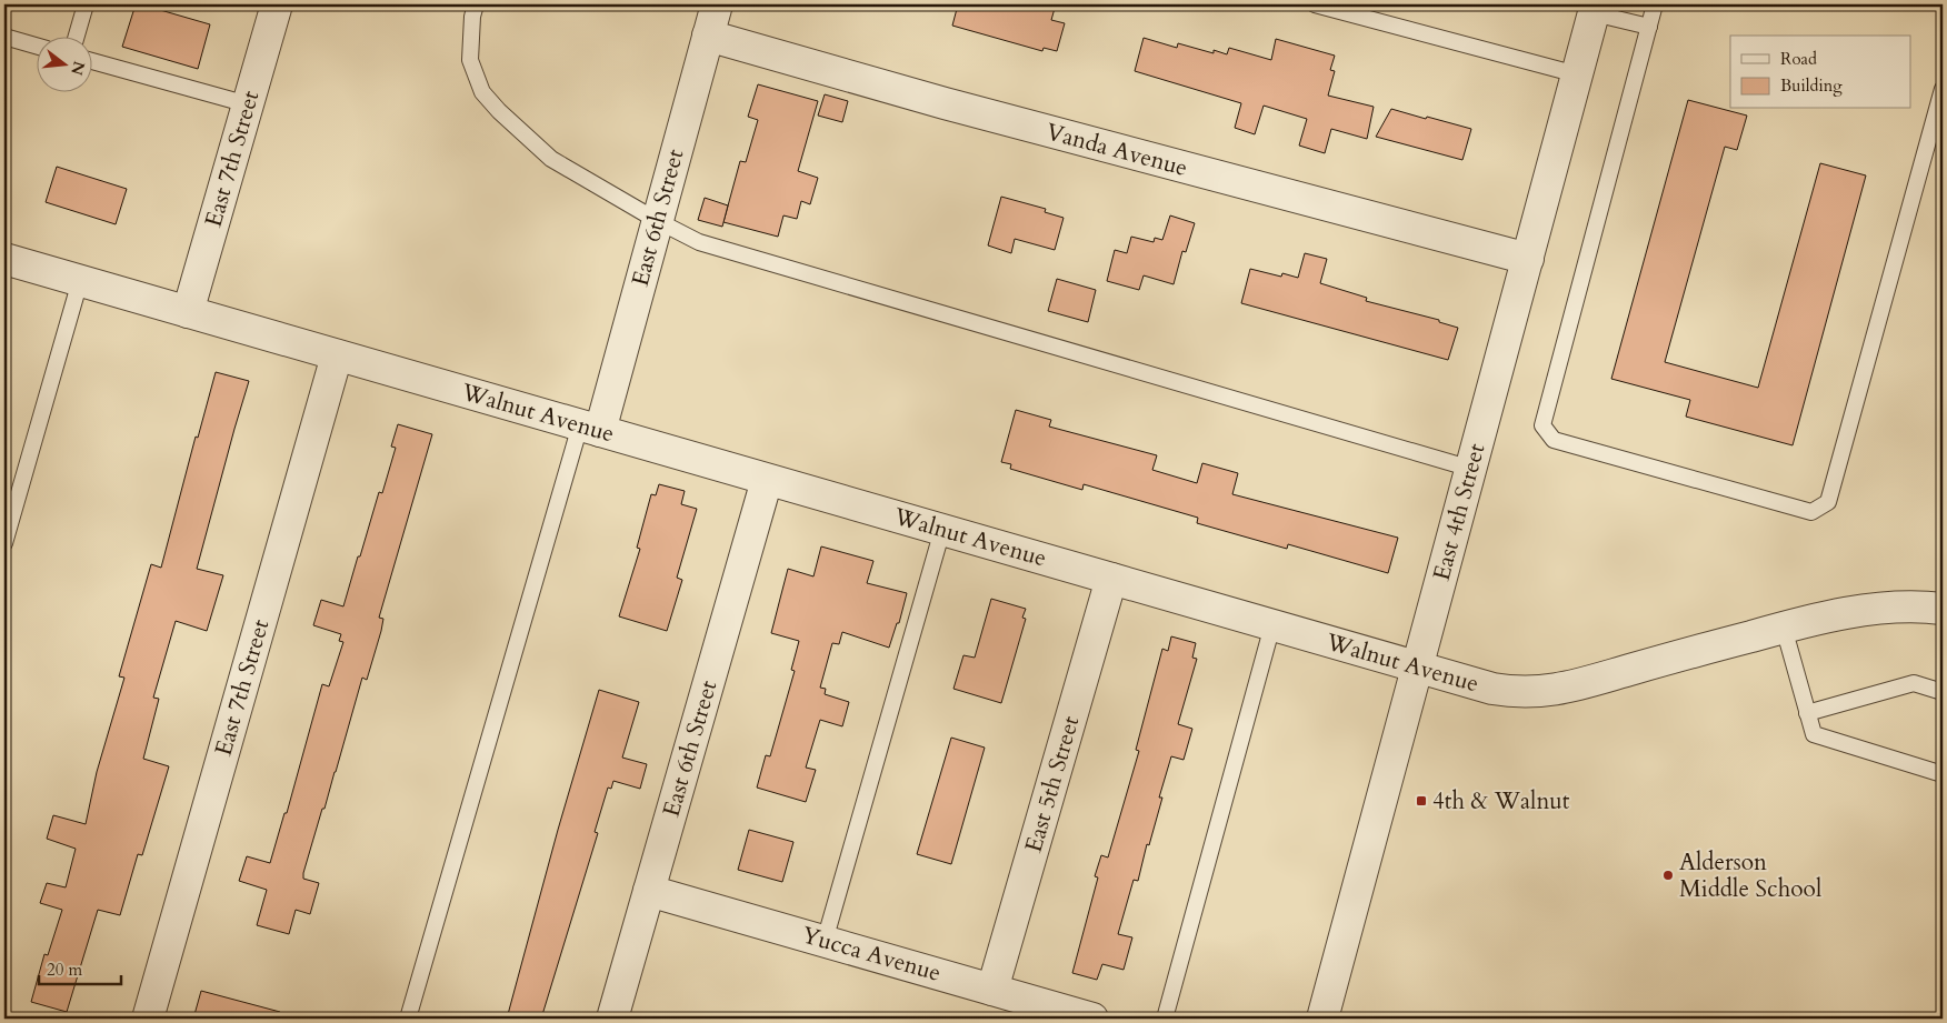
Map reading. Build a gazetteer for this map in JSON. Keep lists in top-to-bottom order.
{
  "streets": {
    "street": [
      "Vanda Avenue",
      "East 7th Street",
      "East 6th Street",
      "Walnut Avenue",
      "East 4th Street",
      "East 5th Street",
      "Yucca Avenue"
    ]
  },
  "crossings": [
    ["Vanda Avenue", "East 6th Street"],
    ["Vanda Avenue", "East 4th Street"],
    ["East 7th Street", "Walnut Avenue"],
    ["East 6th Street", "Walnut Avenue"],
    ["East 6th Street", "Yucca Avenue"],
    ["Walnut Avenue", "East 4th Street"],
    ["Walnut Avenue", "East 5th Street"],
    ["East 5th Street", "Yucca Avenue"]
  ],
  "places": {
    "transit": ["4th & Walnut"],
    "other": ["Alderson Middle School"]
  },
  "legend": ["Road", "Building"],
  "scale_bar": "20 m",
  "north": "right"
}
